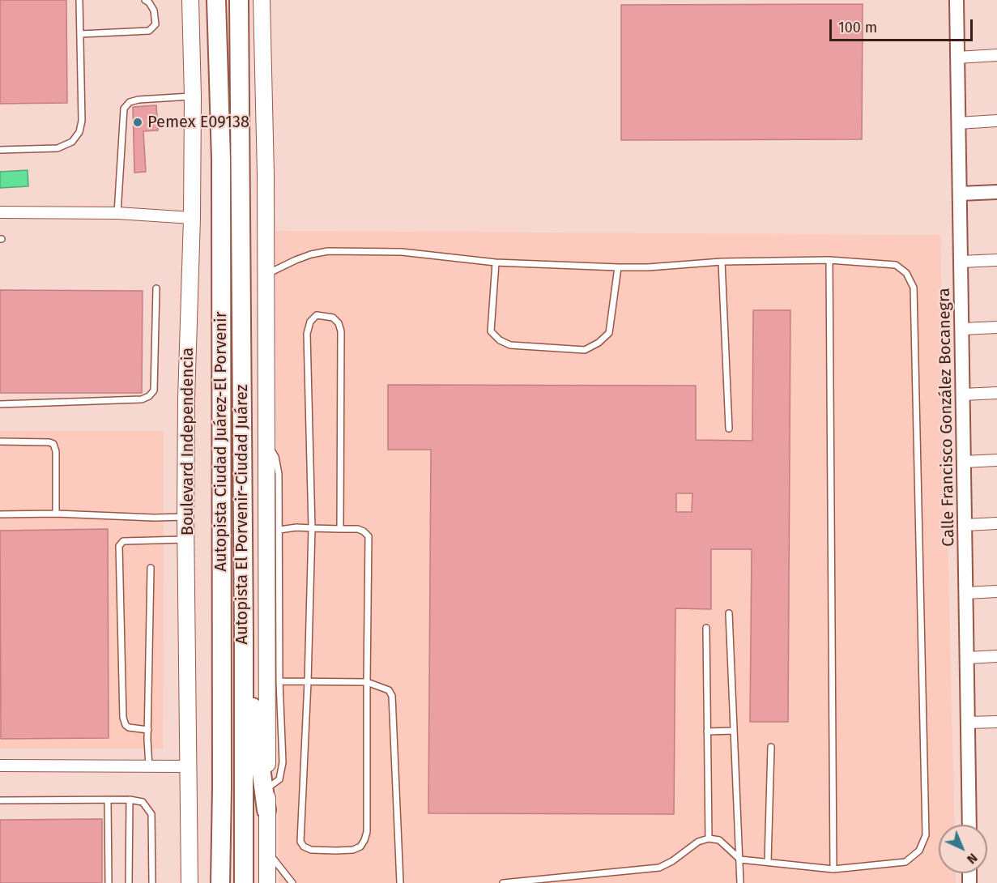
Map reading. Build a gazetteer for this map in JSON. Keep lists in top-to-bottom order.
{
  "streets": {
    "highway": ["Autopista Ciudad Juárez-El Porvenir", "Autopista El Porvenir-Ciudad Juárez"],
    "main road": ["Boulevard Independencia"],
    "street": ["Calle Francisco González Bocanegra"]
  },
  "places": ["Pemex E09138"],
  "scale_bar": "100 m",
  "north": "bottom right"
}
